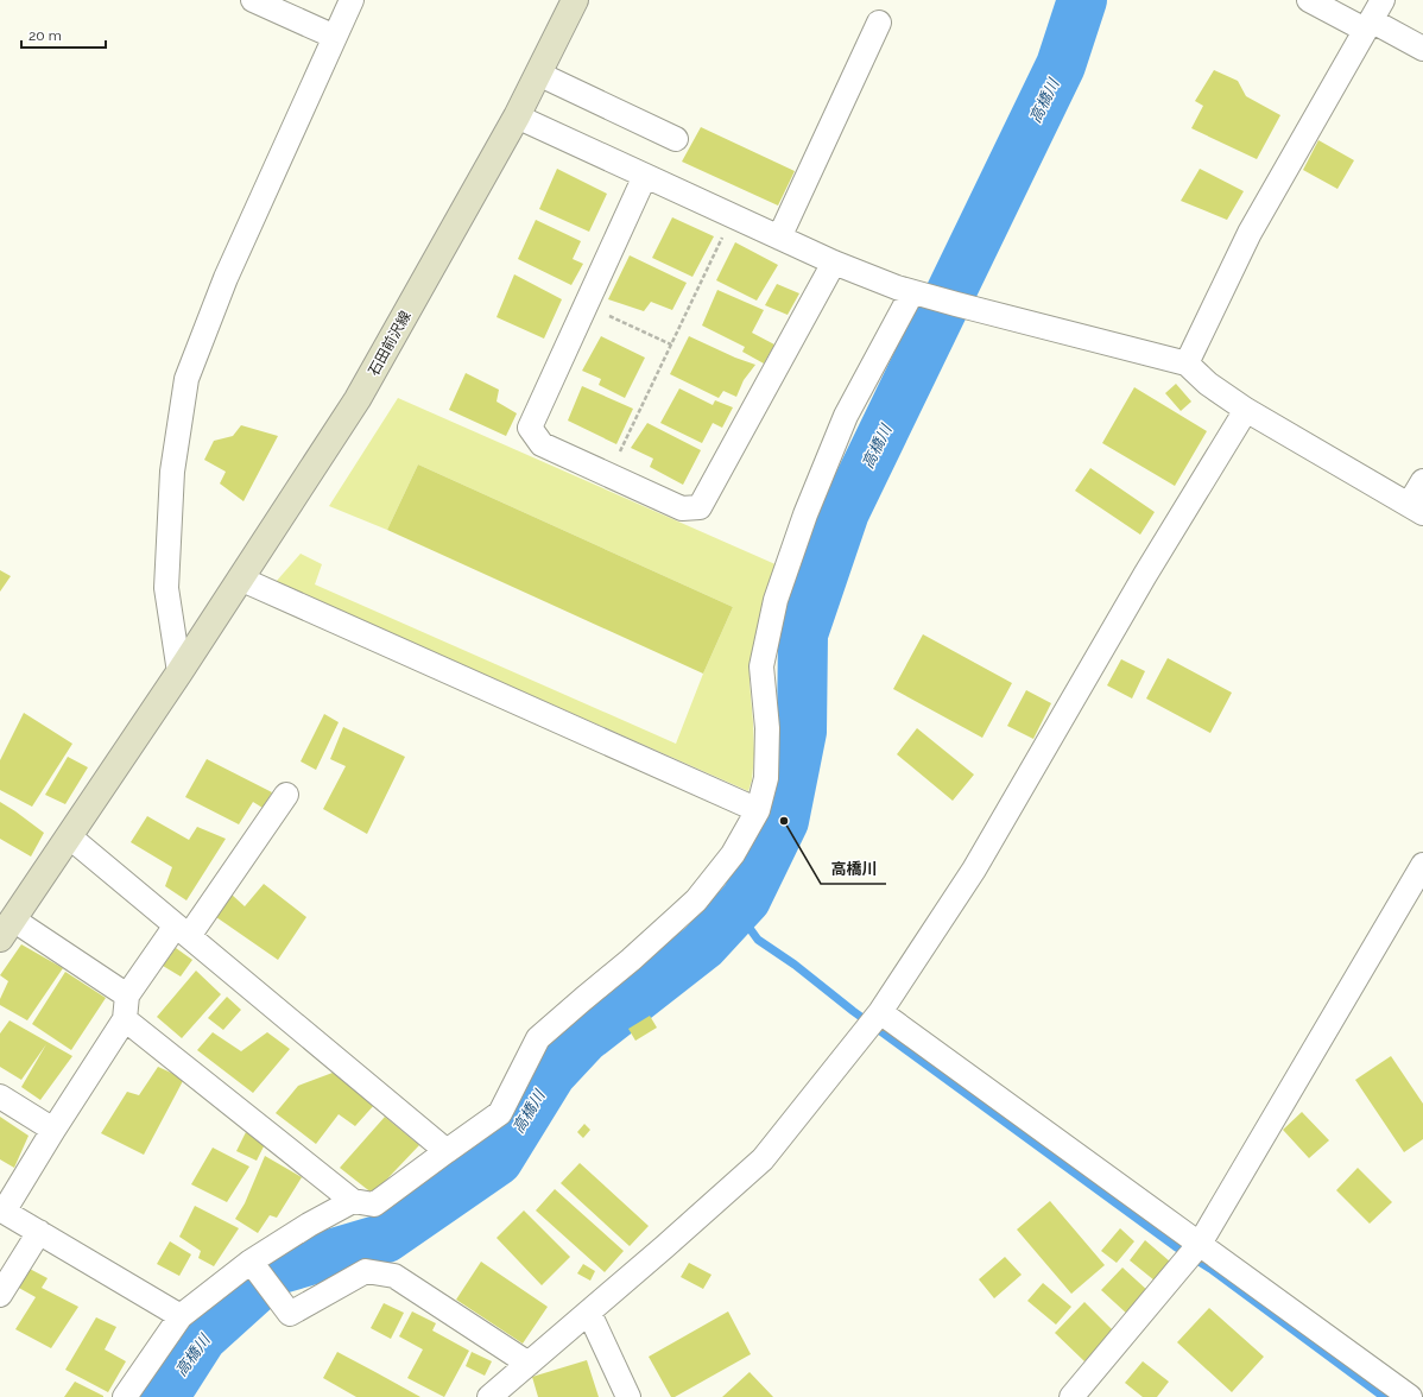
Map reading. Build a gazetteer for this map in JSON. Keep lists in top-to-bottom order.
{
  "streets": {
    "main road": ["石田前沢線"]
  },
  "water": ["高橋川"],
  "places": ["高橋川"],
  "scale_bar": "20 m"
}
